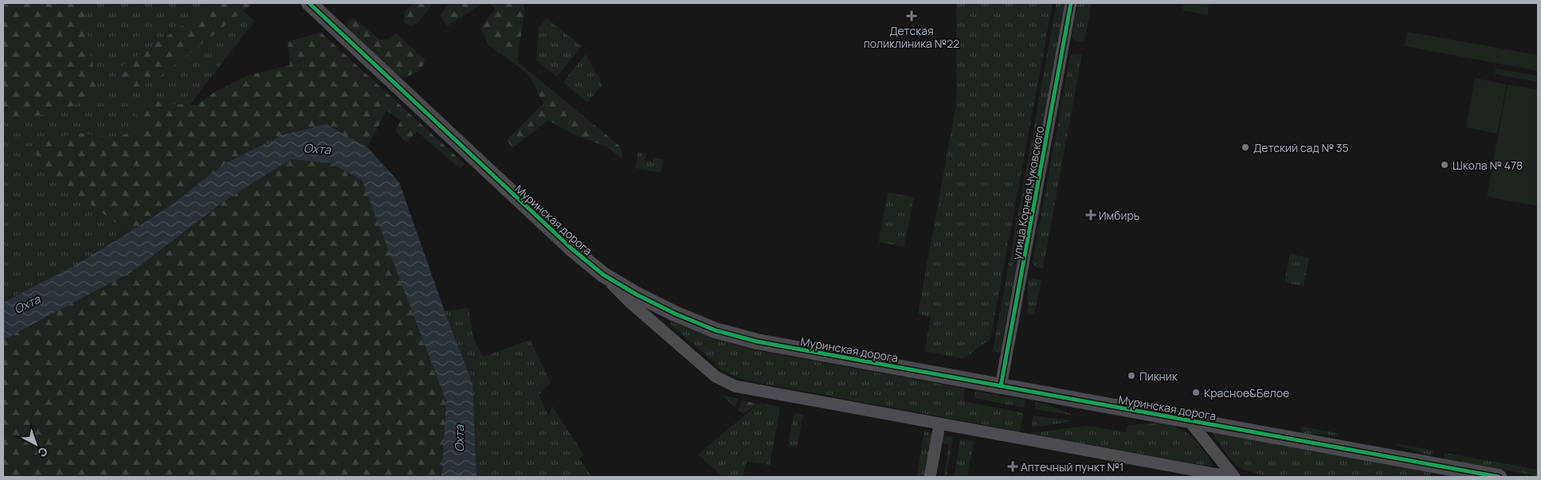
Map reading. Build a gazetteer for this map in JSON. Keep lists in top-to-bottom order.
{
  "streets": {
    "street": ["улица Корнея Чуковского", "Муринская дорога"]
  },
  "crossings": [
    ["улица Корнея Чуковского", "Муринская дорога"]
  ],
  "water": ["Охта"],
  "places": {
    "health": ["Детская поликлиника №22", "Имбирь", "Аптечный пункт №1"],
    "other": [
      "Детский сад № 35",
      "Школа № 478",
      "Пикник",
      "Красное&Белое"
    ]
  },
  "north": "bottom right"
}
